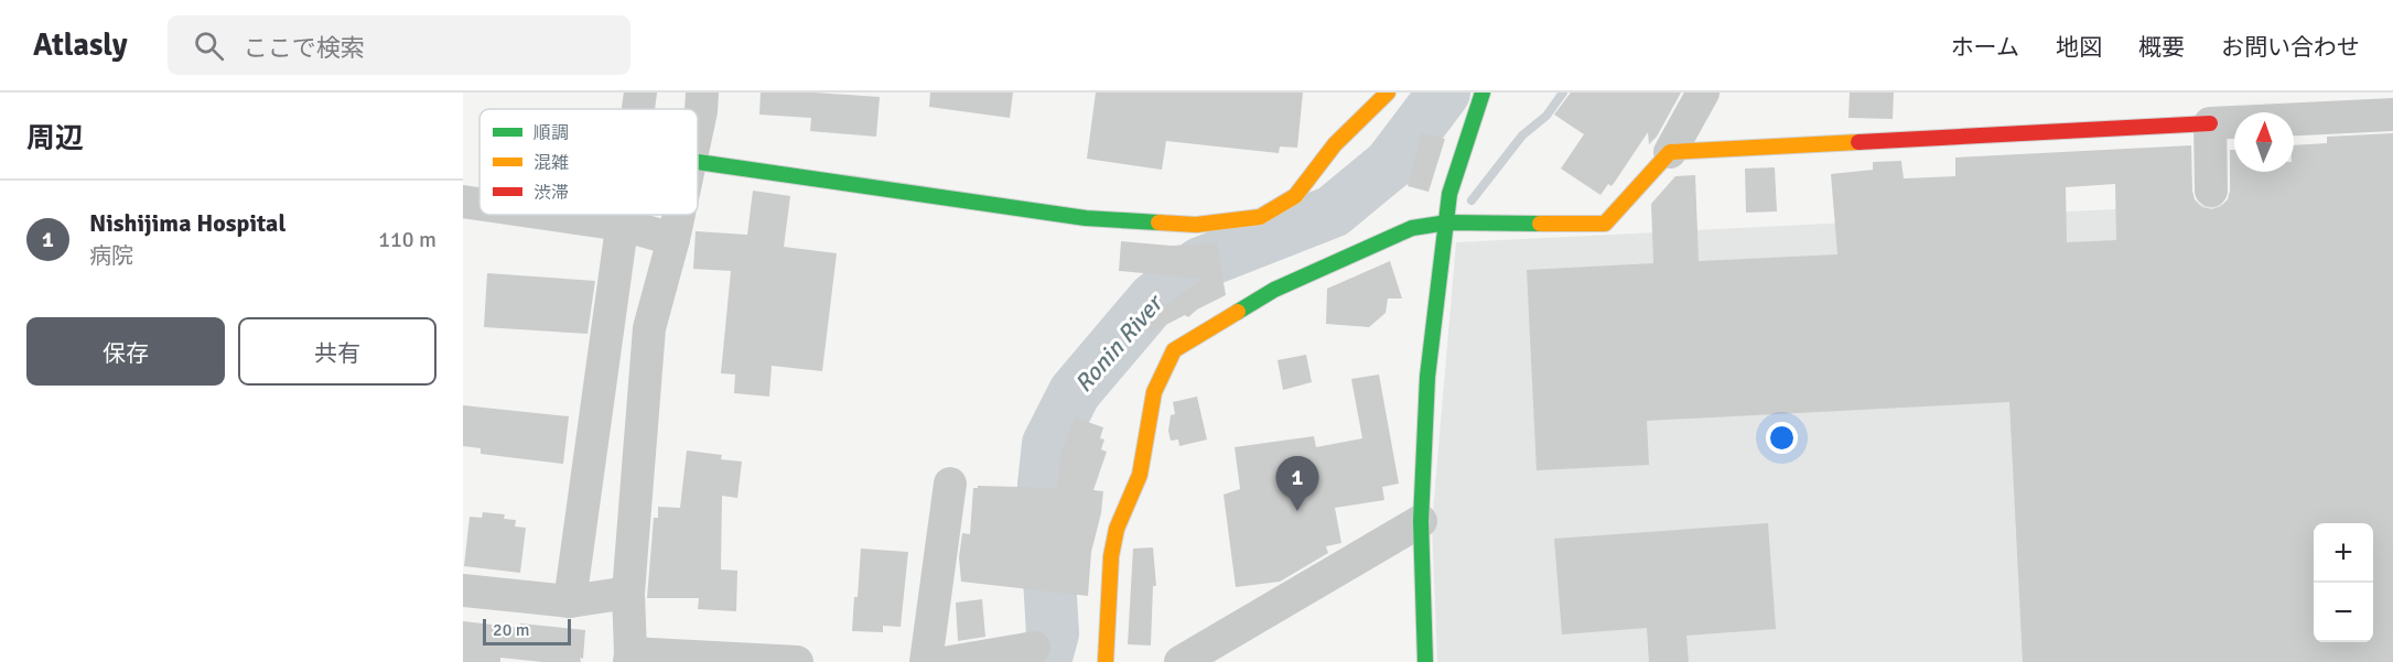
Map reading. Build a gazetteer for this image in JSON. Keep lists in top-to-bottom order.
{
  "water": ["Ronin River"],
  "legend": ["順調", "混雑", "渋滞"],
  "scale_bar": "20 m",
  "north": "top",
  "page": {
    "header": "Atlasly",
    "search": "ここで検索",
    "nav": [
      "ホーム",
      "地図",
      "概要",
      "お問い合わせ"
    ],
    "heading": "周辺",
    "list": [
      {
        "mark": "1",
        "name": "Nishijima Hospital",
        "note": "病院",
        "value": "110 m"
      }
    ],
    "buttons": ["保存", "共有"],
    "pins": "1",
    "map_buttons": ["+", "−"],
    "scale": "20 m"
  }
}
